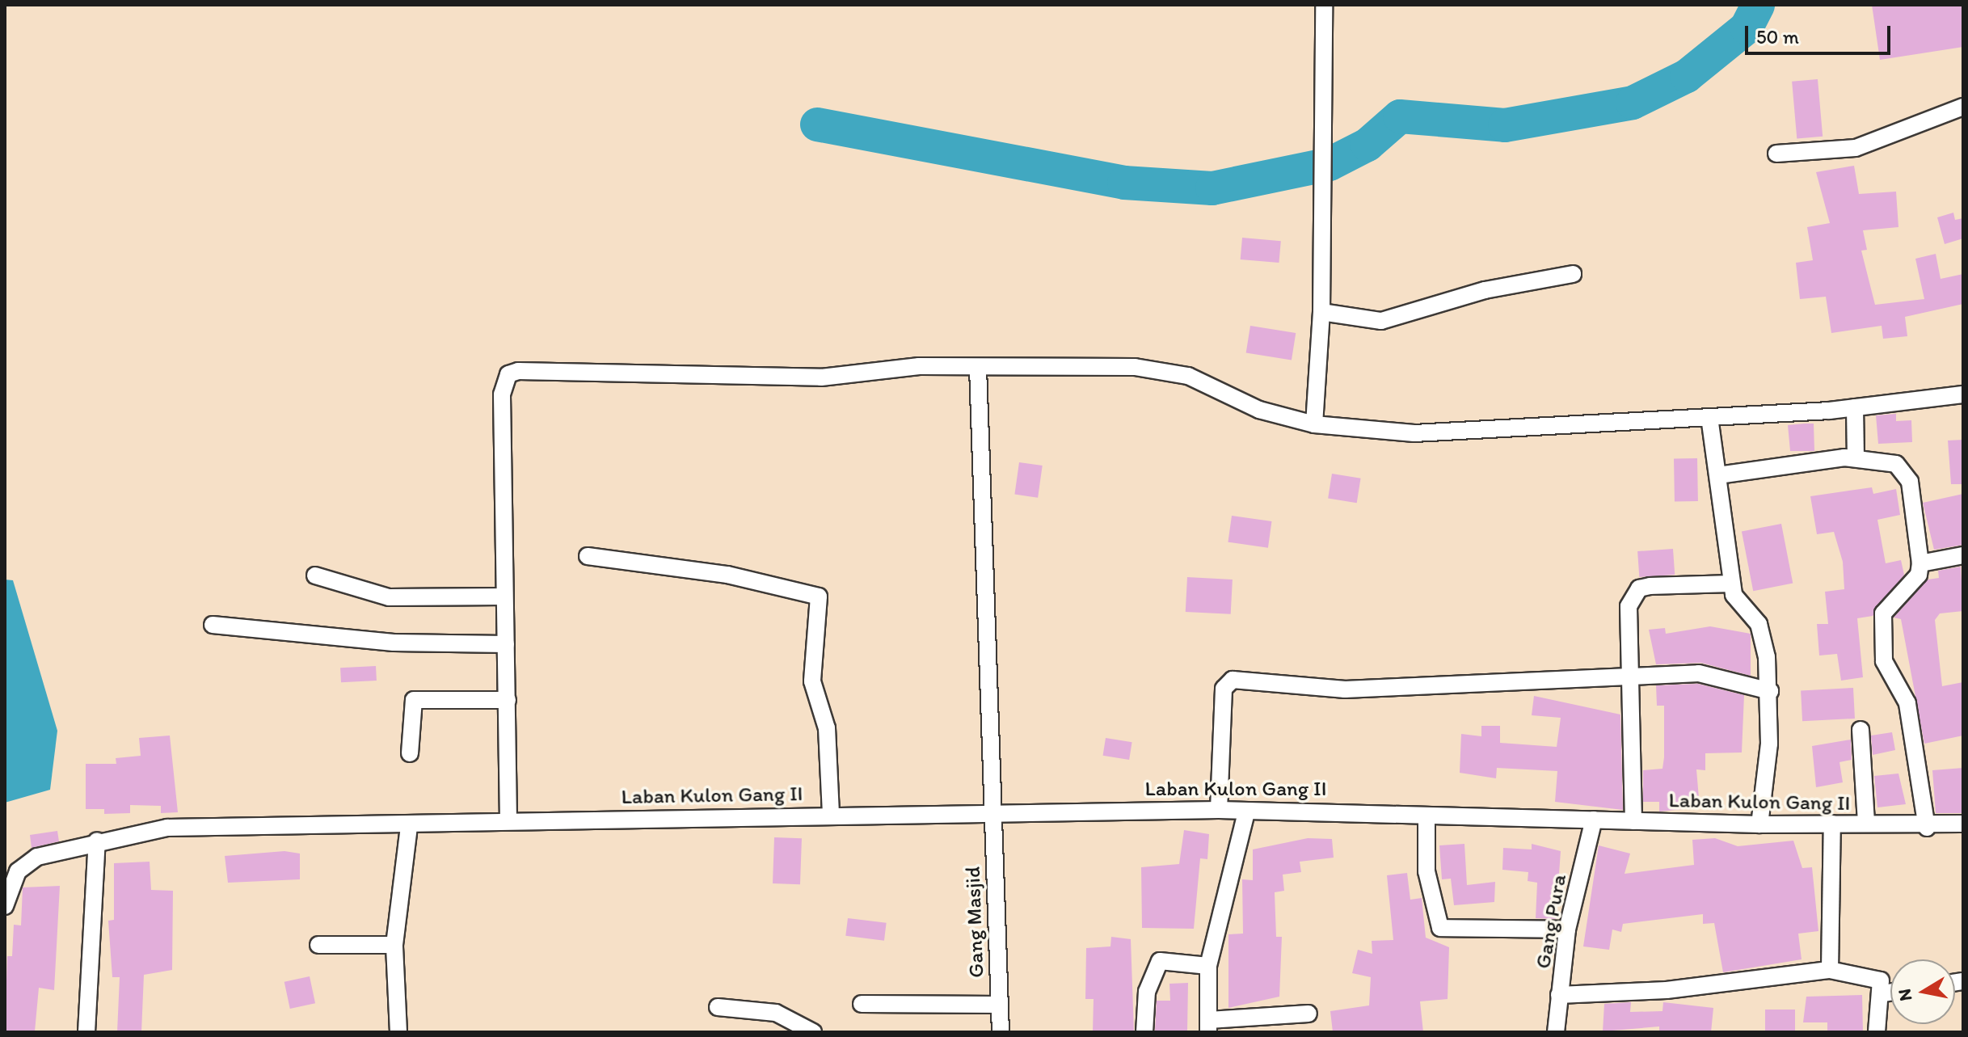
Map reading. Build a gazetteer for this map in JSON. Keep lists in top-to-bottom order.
{
  "streets": {
    "street": ["Laban Kulon Gang II", "Gang Pura", "Gang Masjid"]
  },
  "crossings": [
    ["Laban Kulon Gang II", "Gang Pura"],
    ["Laban Kulon Gang II", "Gang Masjid"]
  ],
  "scale_bar": "50 m",
  "north": "left"
}
